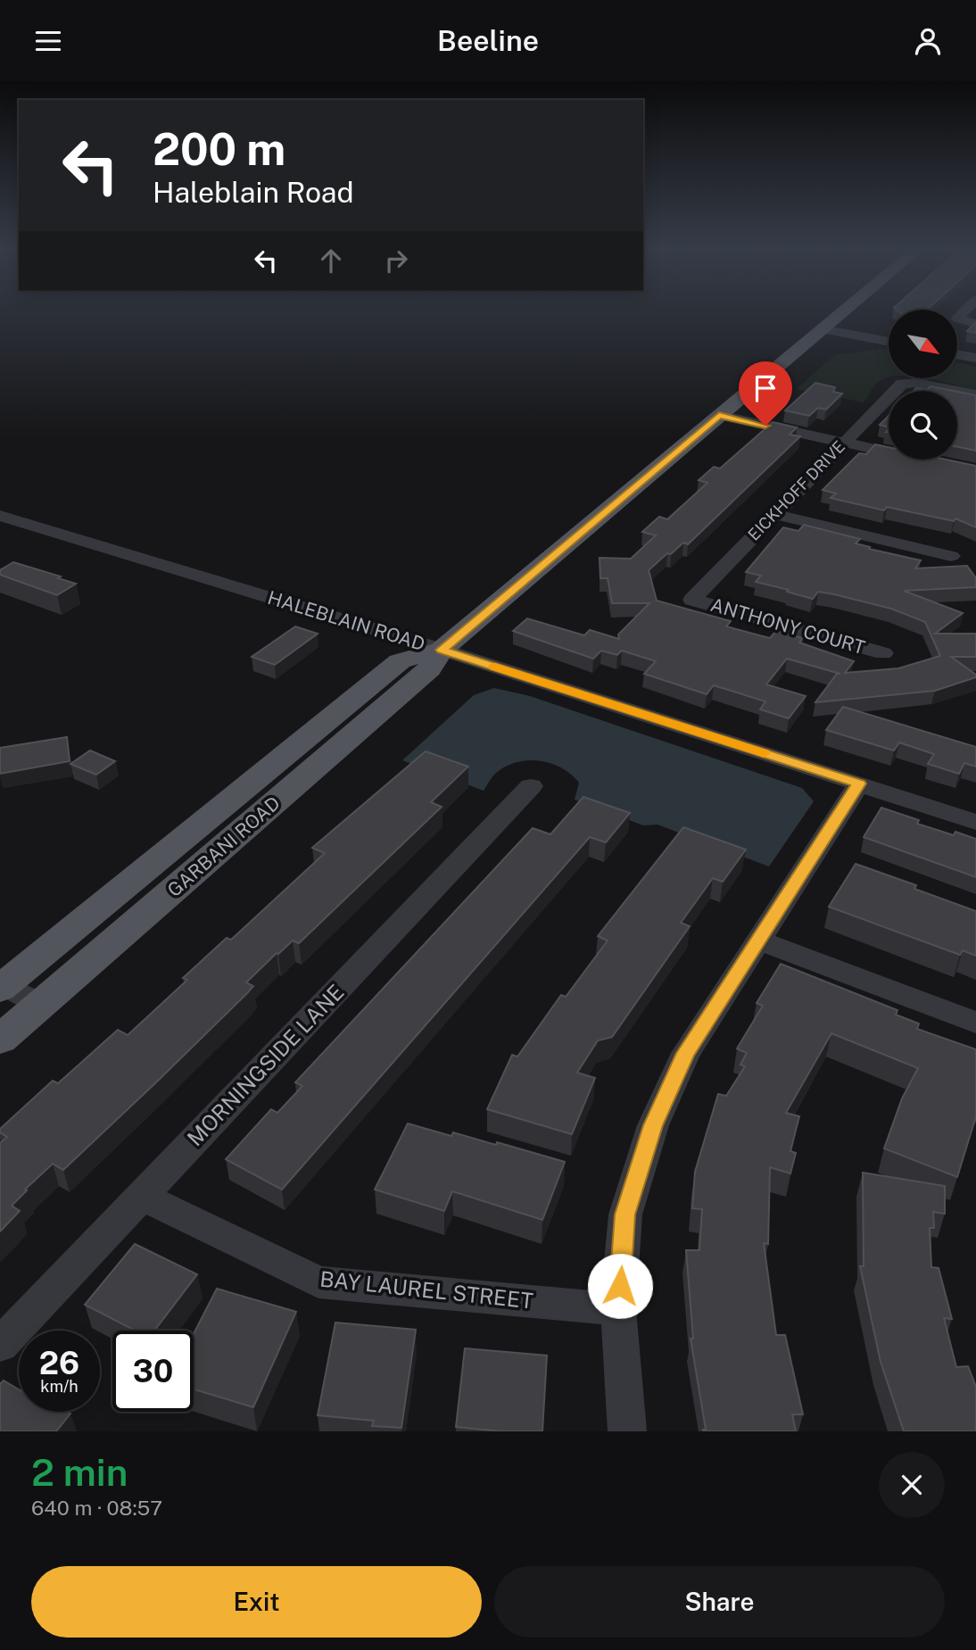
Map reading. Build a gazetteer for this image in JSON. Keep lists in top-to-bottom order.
{
  "streets": {
    "main road": ["GARBANI ROAD"],
    "street": [
      "EICKHOFF DRIVE",
      "HALEBLAIN ROAD",
      "ANTHONY COURT",
      "MORNINGSIDE LANE",
      "BAY LAUREL STREET"
    ]
  },
  "crossings": [
    ["EICKHOFF DRIVE", "ANTHONY COURT"],
    ["HALEBLAIN ROAD", "GARBANI ROAD"],
    ["MORNINGSIDE LANE", "BAY LAUREL STREET"]
  ],
  "north": "bottom right",
  "page": {
    "header": "Beeline",
    "turn": ["200 m", "Haleblain Road"],
    "speed": "26 km/h",
    "limit": "30",
    "heading": ["2 min", "640 m · 08:57"],
    "buttons": ["Exit", "Share"]
  }
}
